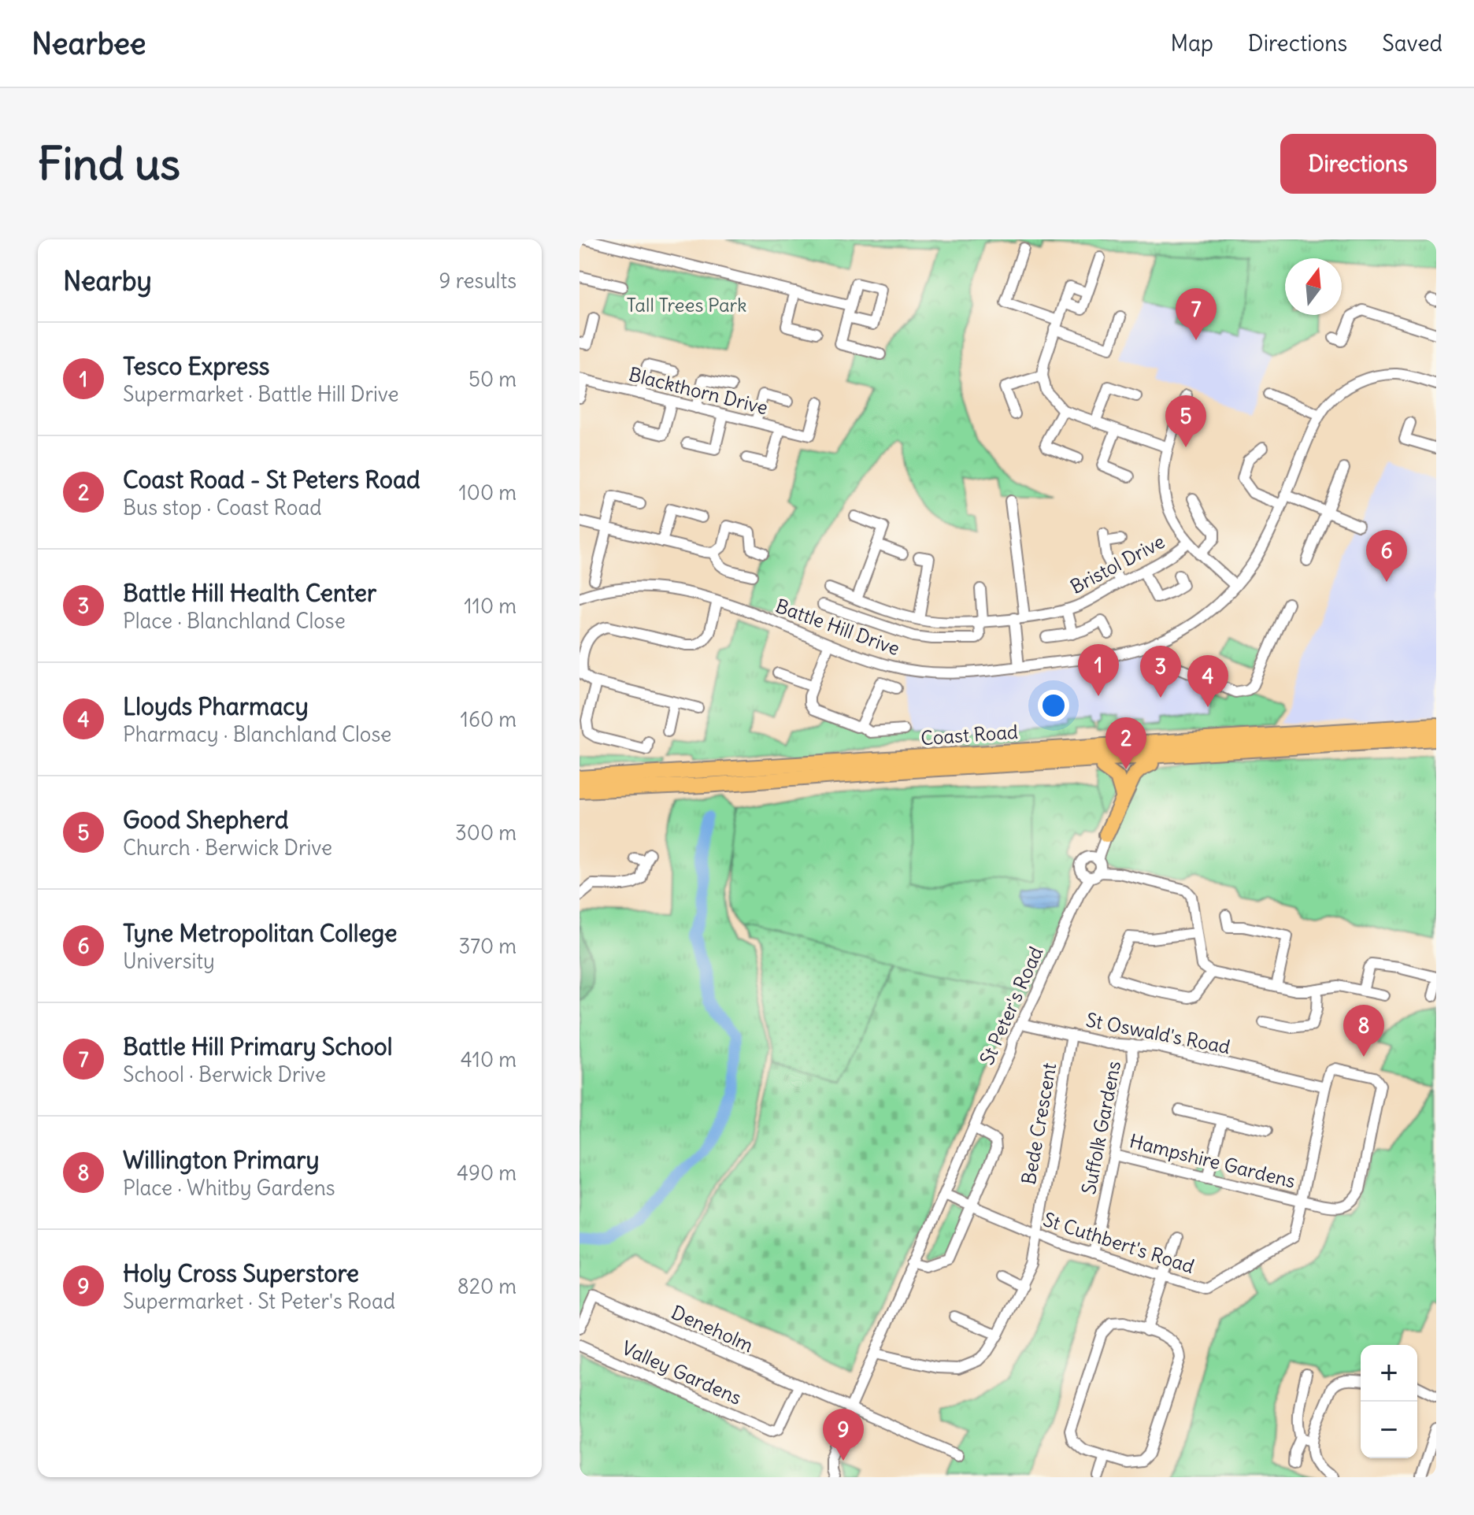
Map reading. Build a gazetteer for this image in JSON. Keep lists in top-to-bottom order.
{
  "streets": {
    "highway": ["Coast Road"],
    "street": [
      "Blackthorn Drive",
      "Bristol Drive",
      "Battle Hill Drive",
      "St Peter's Road",
      "St Oswald's Road",
      "Bede Crescent",
      "Suffolk Gardens",
      "Hampshire Gardens",
      "St Cuthbert's Road",
      "Deneholm",
      "Valley Gardens"
    ]
  },
  "crossings": [
    ["St Peter's Road", "St Oswald's Road"],
    ["St Peter's Road", "Bede Crescent"],
    ["St Peter's Road", "St Cuthbert's Road"],
    ["St Peter's Road", "Deneholm"],
    ["St Oswald's Road", "Bede Crescent"],
    ["St Oswald's Road", "Suffolk Gardens"],
    ["St Oswald's Road", "St Cuthbert's Road"],
    ["Bede Crescent", "St Cuthbert's Road"],
    ["Suffolk Gardens", "Hampshire Gardens"],
    ["Suffolk Gardens", "St Cuthbert's Road"],
    ["Hampshire Gardens", "St Cuthbert's Road"],
    ["Deneholm", "Valley Gardens"]
  ],
  "parks": ["Tall Trees Park"],
  "north": "top",
  "page": {
    "header": "Nearbee",
    "nav": ["Map", "Directions", "Saved"],
    "buttons": "Directions",
    "title": "Find us",
    "heading": ["Nearby", "9 results"],
    "pins": [
      "7",
      "5",
      "6",
      "1",
      "3",
      "4",
      "2",
      "8",
      "9"
    ],
    "list": [
      {
        "mark": "1",
        "name": "Tesco Express",
        "note": "Supermarket · Battle Hill Drive",
        "value": "50 m"
      },
      {
        "mark": "2",
        "name": "Coast Road - St Peters Road",
        "note": "Bus stop · Coast Road",
        "value": "100 m"
      },
      {
        "mark": "3",
        "name": "Battle Hill Health Center",
        "note": "Place · Blanchland Close",
        "value": "110 m"
      },
      {
        "mark": "4",
        "name": "Lloyds Pharmacy",
        "note": "Pharmacy · Blanchland Close",
        "value": "160 m"
      },
      {
        "mark": "5",
        "name": "Good Shepherd",
        "note": "Church · Berwick Drive",
        "value": "300 m"
      },
      {
        "mark": "6",
        "name": "Tyne Metropolitan College",
        "note": "University",
        "value": "370 m"
      },
      {
        "mark": "7",
        "name": "Battle Hill Primary School",
        "note": "School · Berwick Drive",
        "value": "410 m"
      },
      {
        "mark": "8",
        "name": "Willington Primary",
        "note": "Place · Whitby Gardens",
        "value": "490 m"
      },
      {
        "mark": "9",
        "name": "Holy Cross Superstore",
        "note": "Supermarket · St Peter's Road",
        "value": "820 m"
      }
    ],
    "map_buttons": ["+", "−"]
  }
}
